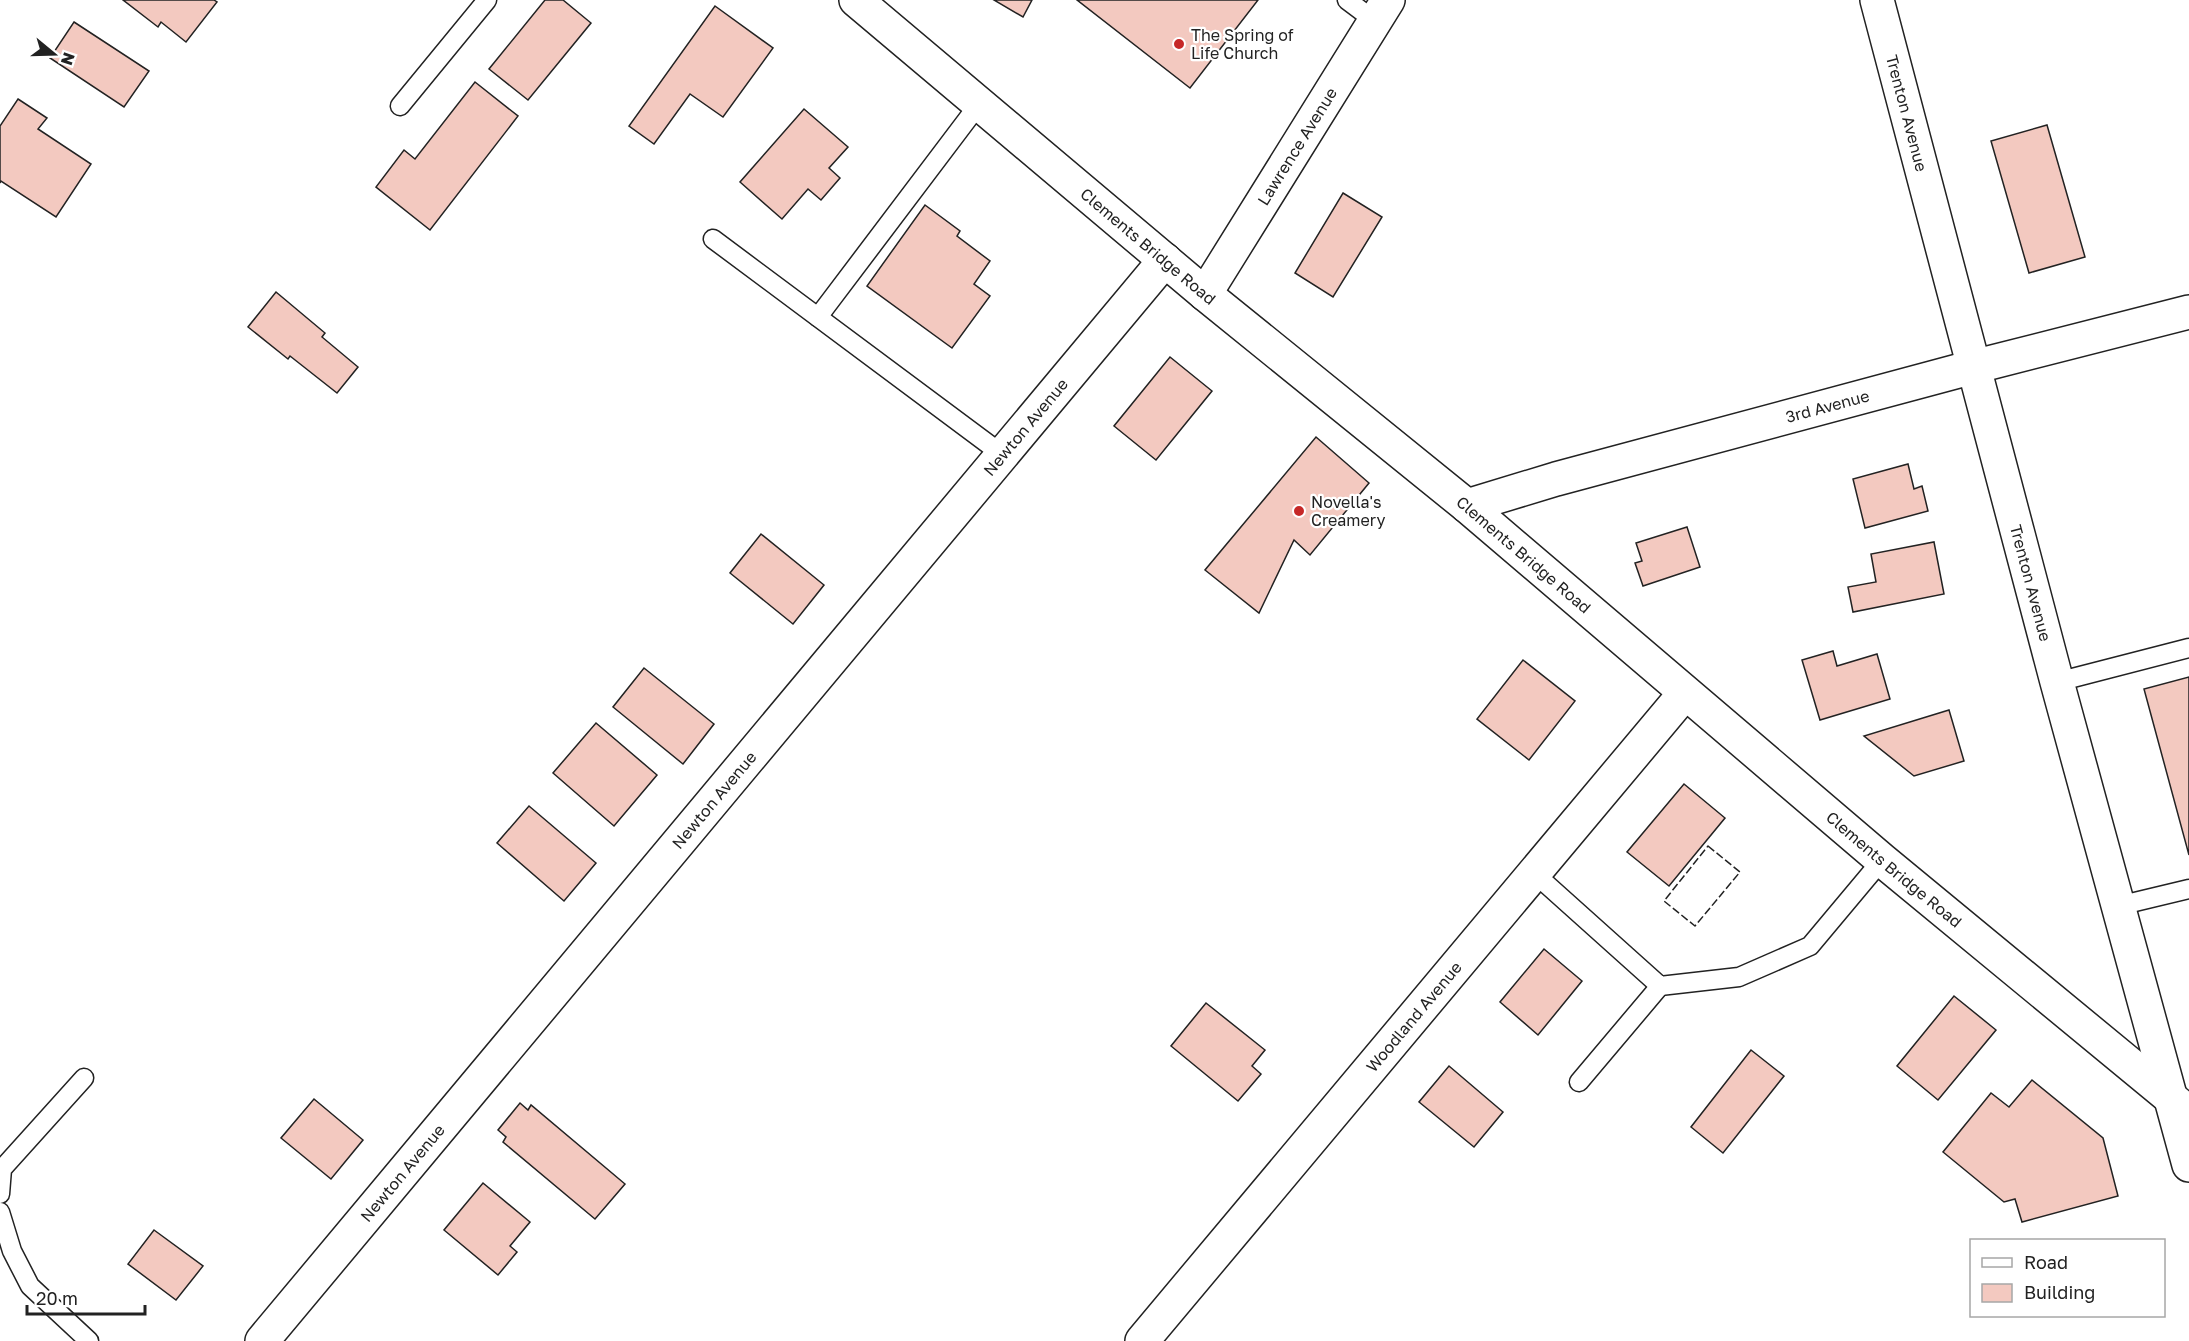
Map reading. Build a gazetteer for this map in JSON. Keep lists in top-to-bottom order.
{
  "streets": {
    "street": [
      "Trenton Avenue",
      "Lawrence Avenue",
      "Clements Bridge Road",
      "3rd Avenue",
      "Newton Avenue",
      "Woodland Avenue"
    ]
  },
  "crossings": [
    ["Trenton Avenue", "Clements Bridge Road"],
    ["Trenton Avenue", "3rd Avenue"],
    ["Lawrence Avenue", "Clements Bridge Road"],
    ["Clements Bridge Road", "3rd Avenue"],
    ["Clements Bridge Road", "Newton Avenue"],
    ["Clements Bridge Road", "Woodland Avenue"]
  ],
  "places": ["The Spring of Life Church", "Novella's Creamery"],
  "legend": ["Road", "Building"],
  "scale_bar": "20 m",
  "north": "right"
}
